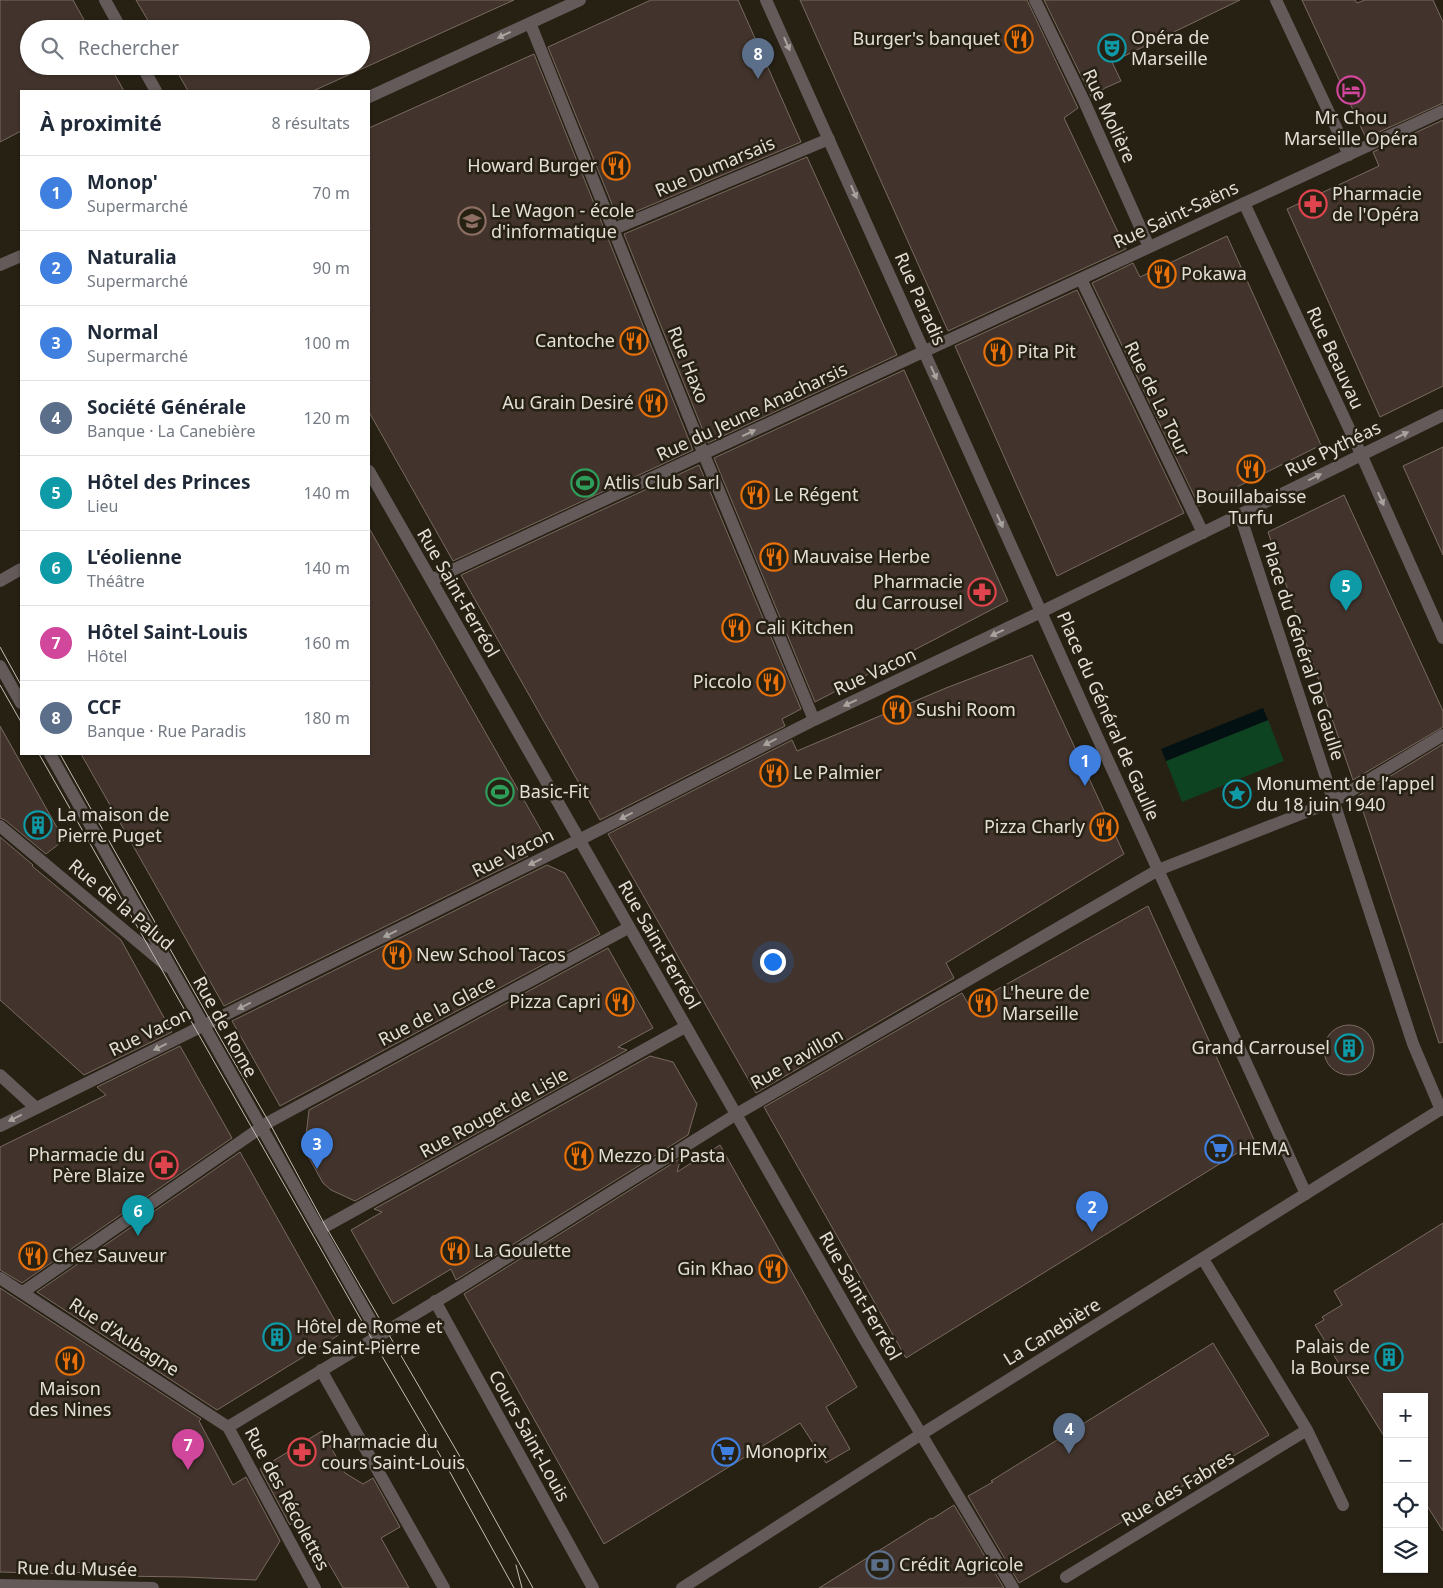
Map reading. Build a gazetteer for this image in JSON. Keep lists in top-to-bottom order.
{
  "streets": {
    "street": [
      "Rue Molière",
      "Rue Dumarsais",
      "Rue Saint-Saëns",
      "Rue Paradis",
      "Rue Beauvau",
      "Rue Haxo",
      "Rue de La Tour",
      "Rue du Jeune Anacharsis",
      "Rue Pythéas",
      "Rue Saint-Ferréol",
      "Place du Général De Gaulle",
      "Rue Vacon",
      "Place du Général de Gaulle",
      "Rue de la Palud",
      "Rue de la Glace",
      "Rue de Rome",
      "Rue Pavillon",
      "Rue Rouget de Lisle",
      "La Canebière",
      "Rue d'Aubagne",
      "Cours Saint-Louis",
      "Rue des Fabres",
      "Rue des Récolettes",
      "Rue du Musée"
    ]
  },
  "crossings": [
    ["Rue Molière", "Rue Saint-Saëns"],
    ["Rue Dumarsais", "Rue Paradis"],
    ["Rue Dumarsais", "Rue Haxo"],
    ["Rue Saint-Saëns", "Rue Paradis"],
    ["Rue Saint-Saëns", "Rue Beauvau"],
    ["Rue Saint-Saëns", "Rue de La Tour"],
    ["Rue Saint-Saëns", "Rue du Jeune Anacharsis"],
    ["Rue Paradis", "Rue du Jeune Anacharsis"],
    ["Rue Paradis", "Rue Vacon"],
    ["Rue Paradis", "Place du Général de Gaulle"],
    ["Rue Beauvau", "Rue Pythéas"],
    ["Rue Haxo", "Rue du Jeune Anacharsis"],
    ["Rue Haxo", "Rue Vacon"],
    ["Rue de La Tour", "Place du Général de Gaulle"],
    ["Rue du Jeune Anacharsis", "Rue Saint-Ferréol"],
    ["Rue Pythéas", "Place du Général De Gaulle"],
    ["Rue Pythéas", "Place du Général de Gaulle"],
    ["Rue Saint-Ferréol", "Rue Vacon"],
    ["Rue Saint-Ferréol", "Rue de la Glace"],
    ["Rue Saint-Ferréol", "Rue Pavillon"],
    ["Rue Saint-Ferréol", "Rue Rouget de Lisle"],
    ["Rue Saint-Ferréol", "La Canebière"],
    ["Place du Général De Gaulle", "Place du Général de Gaulle"],
    ["Place du Général De Gaulle", "La Canebière"],
    ["Rue Vacon", "Place du Général de Gaulle"],
    ["Rue Vacon", "Rue de Rome"],
    ["Place du Général de Gaulle", "Rue Pavillon"],
    ["Place du Général de Gaulle", "La Canebière"],
    ["Rue de la Palud", "Rue de Rome"],
    ["Rue de la Glace", "Rue de Rome"],
    ["Rue de la Glace", "Rue d'Aubagne"],
    ["Rue de Rome", "Rue Rouget de Lisle"],
    ["Rue Pavillon", "Cours Saint-Louis"],
    ["Rue d'Aubagne", "Rue des Récolettes"]
  ],
  "one_way": [
    "Rue Paradis",
    "Rue Beauvau",
    "Rue du Jeune Anacharsis",
    "Rue Pythéas",
    "Rue Vacon"
  ],
  "places": {
    "restaurant": [
      "Burger's banquet",
      "Howard Burger",
      "Pokawa",
      "Cantoche",
      "Pita Pit",
      "Au Grain Desiré",
      "Bouillabaisse Turfu",
      "Le Régent",
      "Mauvaise Herbe",
      "Cali Kitchen",
      "Piccolo",
      "Sushi Room",
      "Le Palmier",
      "Pizza Charly",
      "New School Tacos",
      "Pizza Capri",
      "L'heure de Marseille",
      "Mezzo Di Pasta",
      "La Goulette",
      "Chez Sauveur",
      "Gin Khao",
      "Maison des Nines"
    ],
    "theatre": ["Opéra de Marseille"],
    "hotel": ["Mr Chou Marseille Opéra"],
    "pharmacy": [
      "Pharmacie de l'Opéra",
      "Pharmacie du Carrousel",
      "Pharmacie du Père Blaize",
      "Pharmacie du cours Saint-Louis"
    ],
    "school or university": ["Le Wagon - école d'informatique"],
    "sports": ["Atlis Club Sarl", "Basic-Fit"],
    "place": ["Monument de l’appel du 18 juin 1940"],
    "building": [
      "La maison de Pierre Puget",
      "Grand Carrousel",
      "Hôtel de Rome et de Saint-Pierre",
      "Palais de la Bourse"
    ],
    "supermarket": ["HEMA", "Monoprix"],
    "bank": ["Crédit Agricole"]
  },
  "page": {
    "search": "Rechercher",
    "pins": [
      "8",
      "5",
      "1",
      "3",
      "2",
      "6",
      "4",
      "7"
    ],
    "heading": ["À proximité", "8 résultats"],
    "list": [
      {
        "mark": "1",
        "name": "Monop'",
        "note": "Supermarché",
        "value": "70 m"
      },
      {
        "mark": "2",
        "name": "Naturalia",
        "note": "Supermarché",
        "value": "90 m"
      },
      {
        "mark": "3",
        "name": "Normal",
        "note": "Supermarché",
        "value": "100 m"
      },
      {
        "mark": "4",
        "name": "Société Générale",
        "note": "Banque · La Canebière",
        "value": "120 m"
      },
      {
        "mark": "5",
        "name": "Hôtel des Princes",
        "note": "Lieu",
        "value": "140 m"
      },
      {
        "mark": "6",
        "name": "L'éolienne",
        "note": "Théâtre",
        "value": "140 m"
      },
      {
        "mark": "7",
        "name": "Hôtel Saint-Louis",
        "note": "Hôtel",
        "value": "160 m"
      },
      {
        "mark": "8",
        "name": "CCF",
        "note": "Banque · Rue Paradis",
        "value": "180 m"
      }
    ],
    "map_buttons": ["+", "−"]
  }
}
